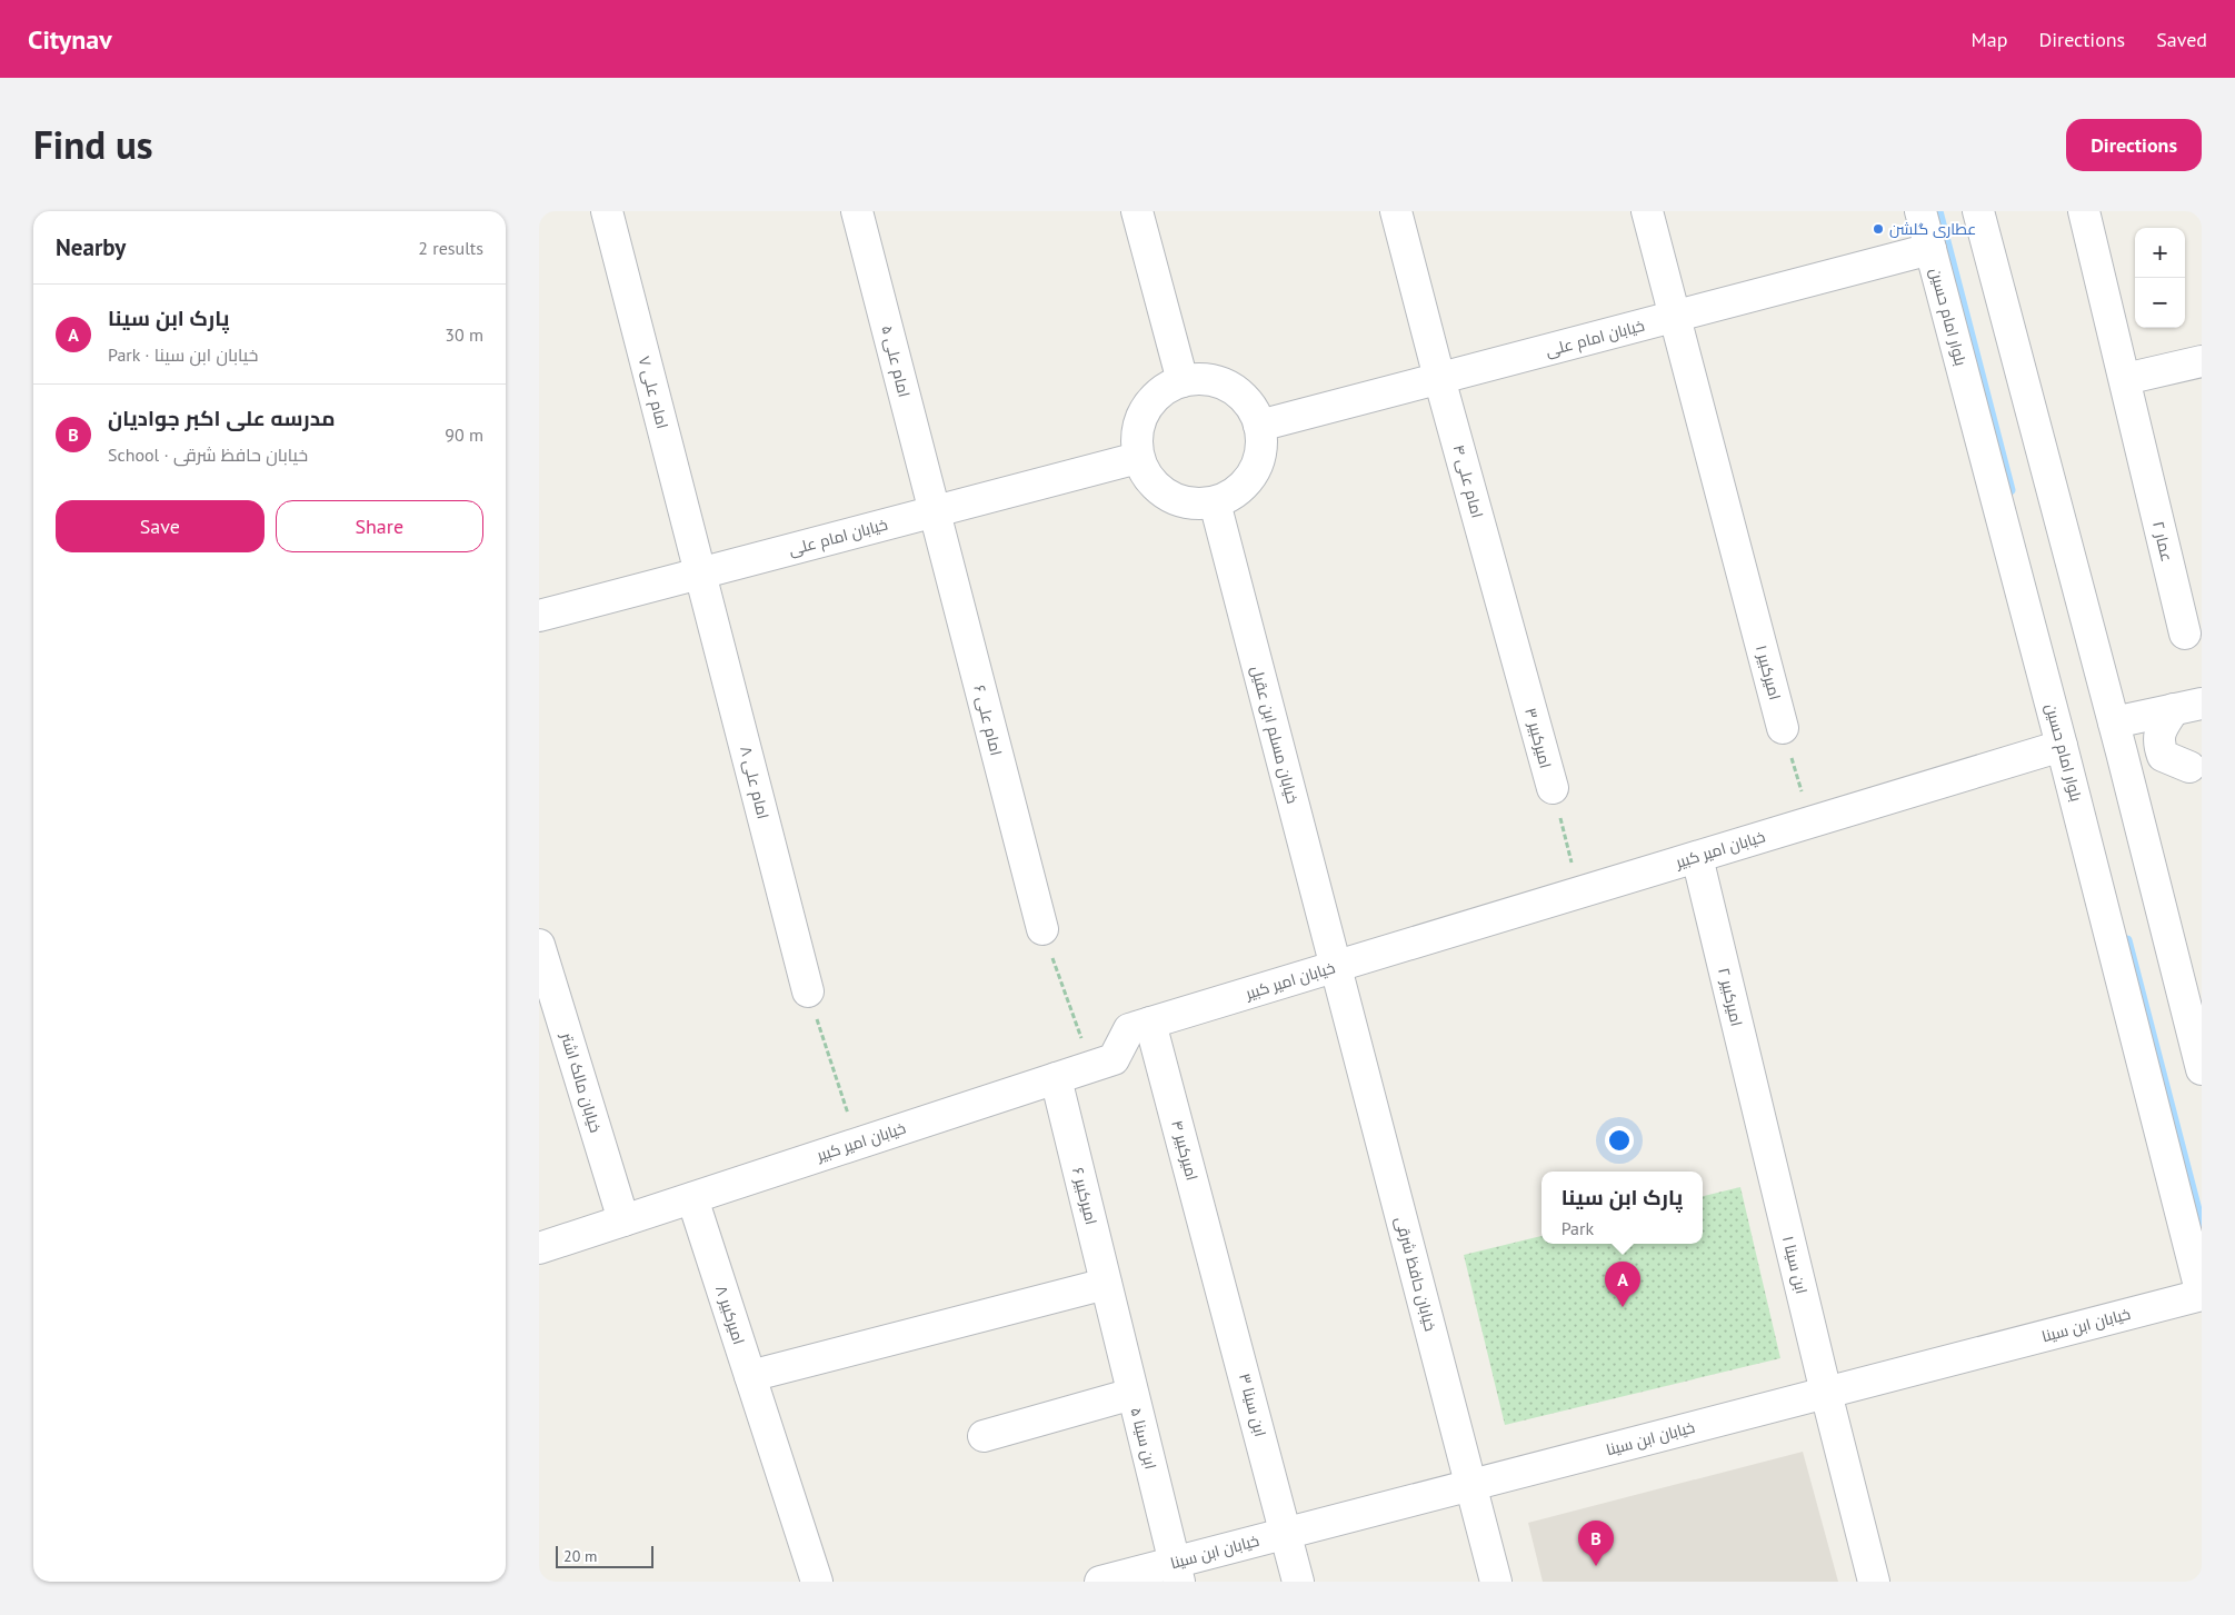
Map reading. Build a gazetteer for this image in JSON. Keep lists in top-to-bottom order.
{
  "streets": {
    "street": [
      "بلوار امام حسین",
      "خیابان امام علی",
      "امام علی ۵",
      "امام علی ۷",
      "امام علی ۴",
      "عمار ۲",
      "امیرکبیر ۱",
      "امام علی ۶",
      "خیابان مسلم ابن عقیل",
      "امیرکبیر ۳",
      "امام علی ۸",
      "خیابان امیر کبیر",
      "امیرکبیر ۲",
      "خیابان مالک اشتر",
      "امیرکبیر ۴",
      "امیرکبیر ۶",
      "ابن سینا ۱",
      "خیابان حافظ شرقی",
      "امیرکبیر ۸",
      "خیابان ابن سینا",
      "ابن سینا ۳",
      "ابن سینا ۵"
    ]
  },
  "crossings": [
    ["بلوار امام حسین", "خیابان امام علی"],
    ["بلوار امام حسین", "خیابان امیر کبیر"],
    ["بلوار امام حسین", "خیابان ابن سینا"],
    ["خیابان امام علی", "امام علی ۵"],
    ["خیابان امام علی", "امام علی ۷"],
    ["خیابان امام علی", "امام علی ۴"],
    ["خیابان امام علی", "امیرکبیر ۱"],
    ["خیابان امام علی", "امام علی ۶"],
    ["خیابان امام علی", "خیابان مسلم ابن عقیل"],
    ["خیابان امام علی", "امام علی ۸"],
    ["امام علی ۵", "امام علی ۶"],
    ["امام علی ۷", "امام علی ۸"],
    ["امام علی ۴", "امیرکبیر ۳"],
    ["خیابان مسلم ابن عقیل", "خیابان امیر کبیر"],
    ["خیابان مسلم ابن عقیل", "خیابان حافظ شرقی"],
    ["امیرکبیر ۳", "خیابان امیر کبیر"],
    ["خیابان امیر کبیر", "امیرکبیر ۲"],
    ["خیابان امیر کبیر", "خیابان مالک اشتر"],
    ["خیابان امیر کبیر", "امیرکبیر ۴"],
    ["خیابان امیر کبیر", "امیرکبیر ۶"],
    ["خیابان امیر کبیر", "خیابان حافظ شرقی"],
    ["خیابان امیر کبیر", "امیرکبیر ۸"],
    ["امیرکبیر ۲", "ابن سینا ۱"],
    ["امیرکبیر ۴", "ابن سینا ۳"],
    ["امیرکبیر ۶", "ابن سینا ۵"],
    ["ابن سینا ۱", "خیابان ابن سینا"],
    ["خیابان حافظ شرقی", "خیابان ابن سینا"],
    ["خیابان ابن سینا", "ابن سینا ۳"],
    ["خیابان ابن سینا", "ابن سینا ۵"]
  ],
  "places": ["عطاری گلشن"],
  "scale_bar": "20 m",
  "page": {
    "header": "Citynav",
    "nav": ["Map", "Directions", "Saved"],
    "title": "Find us",
    "buttons": [
      "Directions",
      ["Save", "Share"]
    ],
    "heading": ["Nearby", "2 results"],
    "map_buttons": ["+", "−"],
    "list": [
      {
        "mark": "A",
        "name": "پارک ابن سینا",
        "note": "Park · خیابان ابن سینا",
        "value": "30 m"
      },
      {
        "mark": "B",
        "name": "مدرسه علی اکبر جوادیان",
        "note": "School · خیابان حافظ شرقی",
        "value": "90 m"
      }
    ],
    "popup": ["پارک ابن سینا", "Park"],
    "pins": ["A", "B"],
    "scale": "20 m"
  }
}
